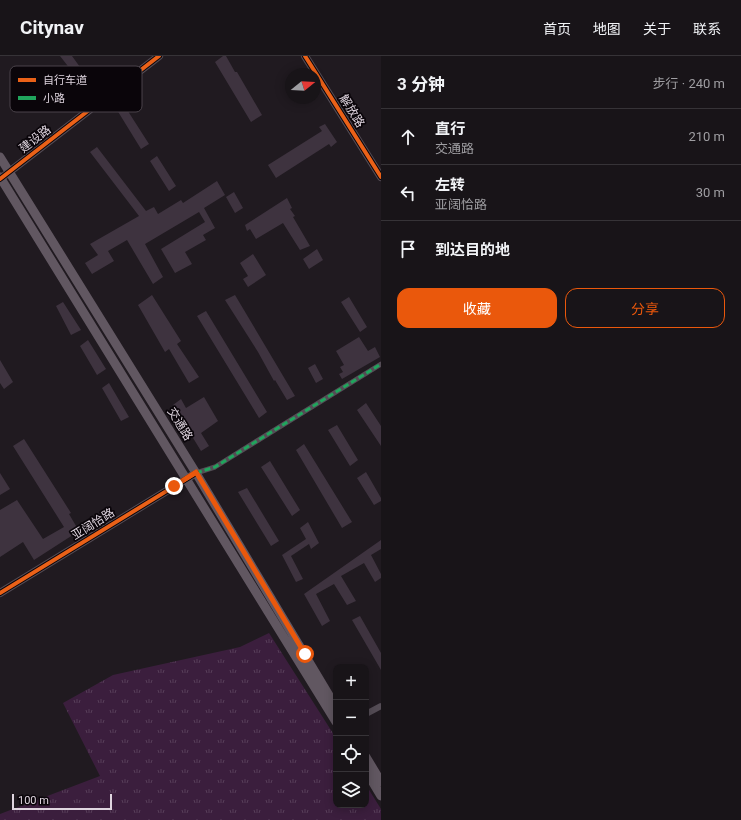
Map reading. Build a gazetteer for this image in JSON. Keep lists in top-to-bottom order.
{
  "streets": {
    "main road": ["交通路"],
    "street": ["解放路", "建设路", "亚阔恰路"]
  },
  "crossings": [
    ["建设路", "交通路"],
    ["交通路", "亚阔恰路"]
  ],
  "legend": ["自行车道", "小路"],
  "scale_bar": "100 m",
  "north": "right",
  "page": {
    "header": "Citynav",
    "nav": [
      "首页",
      "地图",
      "关于",
      "联系"
    ],
    "heading": ["3 分钟", "步行 · 240 m"],
    "list": [
      ["直行", "交通路", "210 m"],
      ["左转", "亚阔恰路", "30 m"],
      "到达目的地"
    ],
    "buttons": ["收藏", "分享"],
    "map_buttons": ["+", "−"],
    "scale": "100 m"
  }
}
